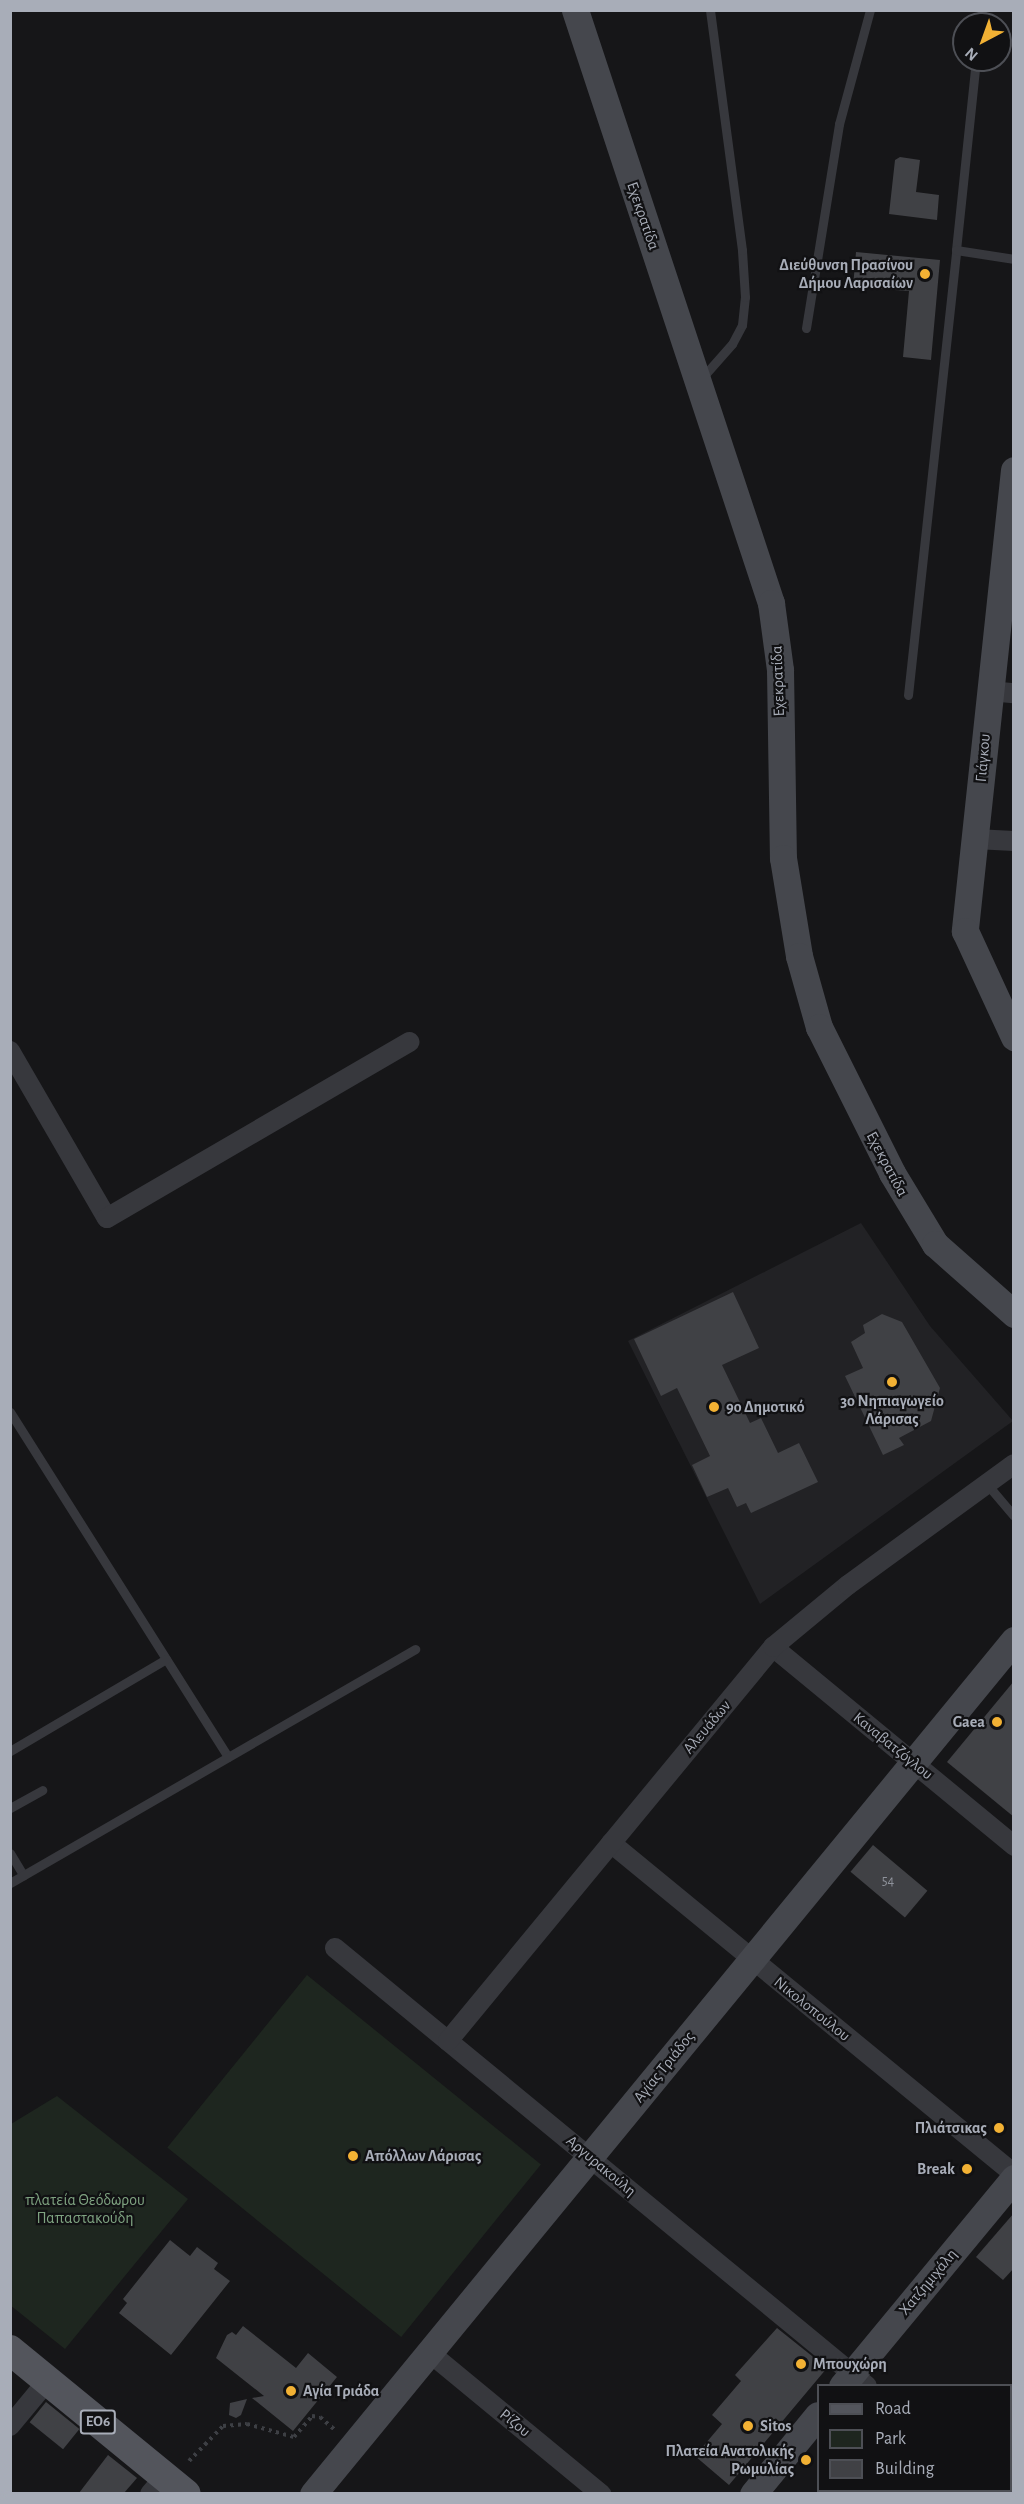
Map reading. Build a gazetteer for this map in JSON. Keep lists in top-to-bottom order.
{
  "streets": {
    "main road": ["ΕΟ6"],
    "street": [
      "Εχεκρατίδα",
      "Γιάγκου",
      "Αλευάδων",
      "Καναβατζόγλου",
      "Νικολοπούλου",
      "Αγίας Τριάδος",
      "Αργυρακούλη",
      "Χατζημιχάλη",
      "Ρίζου"
    ]
  },
  "crossings": [
    ["Αλευάδων", "Καναβατζόγλου"],
    ["Αλευάδων", "Νικολοπούλου"],
    ["Αλευάδων", "Αργυρακούλη"],
    ["Καναβατζόγλου", "Αγίας Τριάδος"],
    ["Νικολοπούλου", "Αγίας Τριάδος"],
    ["Νικολοπούλου", "Χατζημιχάλη"],
    ["Αγίας Τριάδος", "Αργυρακούλη"],
    ["Αγίας Τριάδος", "Ρίζου"],
    ["Αργυρακούλη", "Χατζημιχάλη"]
  ],
  "parks": ["πλατεία Θεόδωρου Παπαστακούδη"],
  "places": [
    "Διεύθυνση Πρασίνου Δήμου Λαρισαίων",
    "3o Νηπιαγωγείο Λάρισας",
    "9ο Δημοτικό",
    "Gaea",
    "Πλιάτσικας",
    "Απόλλων Λάρισας",
    "Break",
    "Μπουχώρη",
    "Αγία Τριάδα",
    "Sitos",
    "Πλατεία Ανατολικής Ρωμυλίας"
  ],
  "house_numbers": ["54"],
  "legend": ["Road", "Park", "Building"],
  "north": "bottom left"
}
